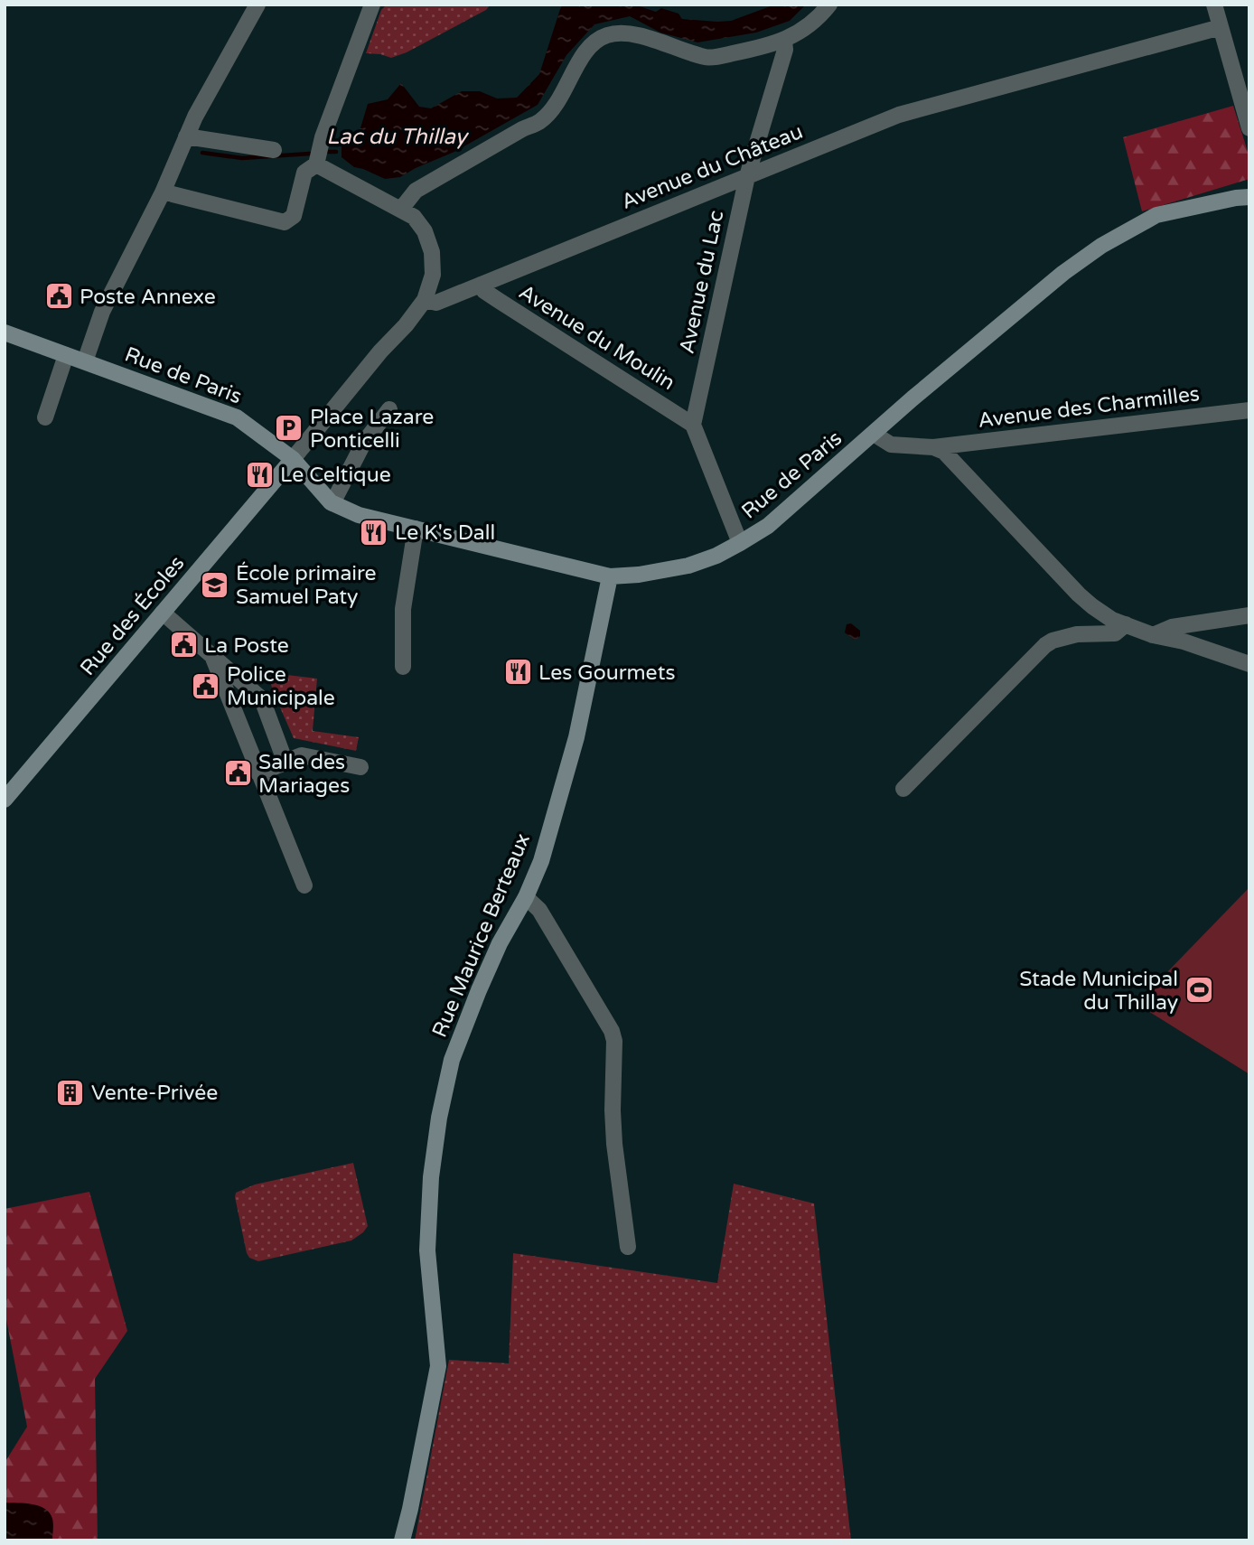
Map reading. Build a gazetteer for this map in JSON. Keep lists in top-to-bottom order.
{
  "streets": {
    "street": [
      "Avenue du Château",
      "Avenue du Lac",
      "Avenue du Moulin",
      "Rue de Paris",
      "Avenue des Charmilles",
      "Rue des Écoles",
      "Rue Maurice Berteaux"
    ]
  },
  "crossings": [
    ["Avenue du Château", "Avenue du Lac"],
    ["Avenue du Château", "Avenue du Moulin"],
    ["Avenue du Lac", "Avenue du Moulin"],
    ["Rue de Paris", "Avenue des Charmilles"],
    ["Rue de Paris", "Rue des Écoles"],
    ["Rue de Paris", "Rue Maurice Berteaux"]
  ],
  "water": ["Lac du Thillay"],
  "places": {
    "public building": [
      "Poste Annexe",
      "La Poste",
      "Police Municipale",
      "Salle des Mariages"
    ],
    "parking": ["Place Lazare Ponticelli"],
    "restaurant": ["Le Celtique", "Le K's Dall", "Les Gourmets"],
    "school or university": ["École primaire Samuel Paty"],
    "sports": ["Stade Municipal du Thillay"],
    "building": ["Vente-Privée"]
  }
}
